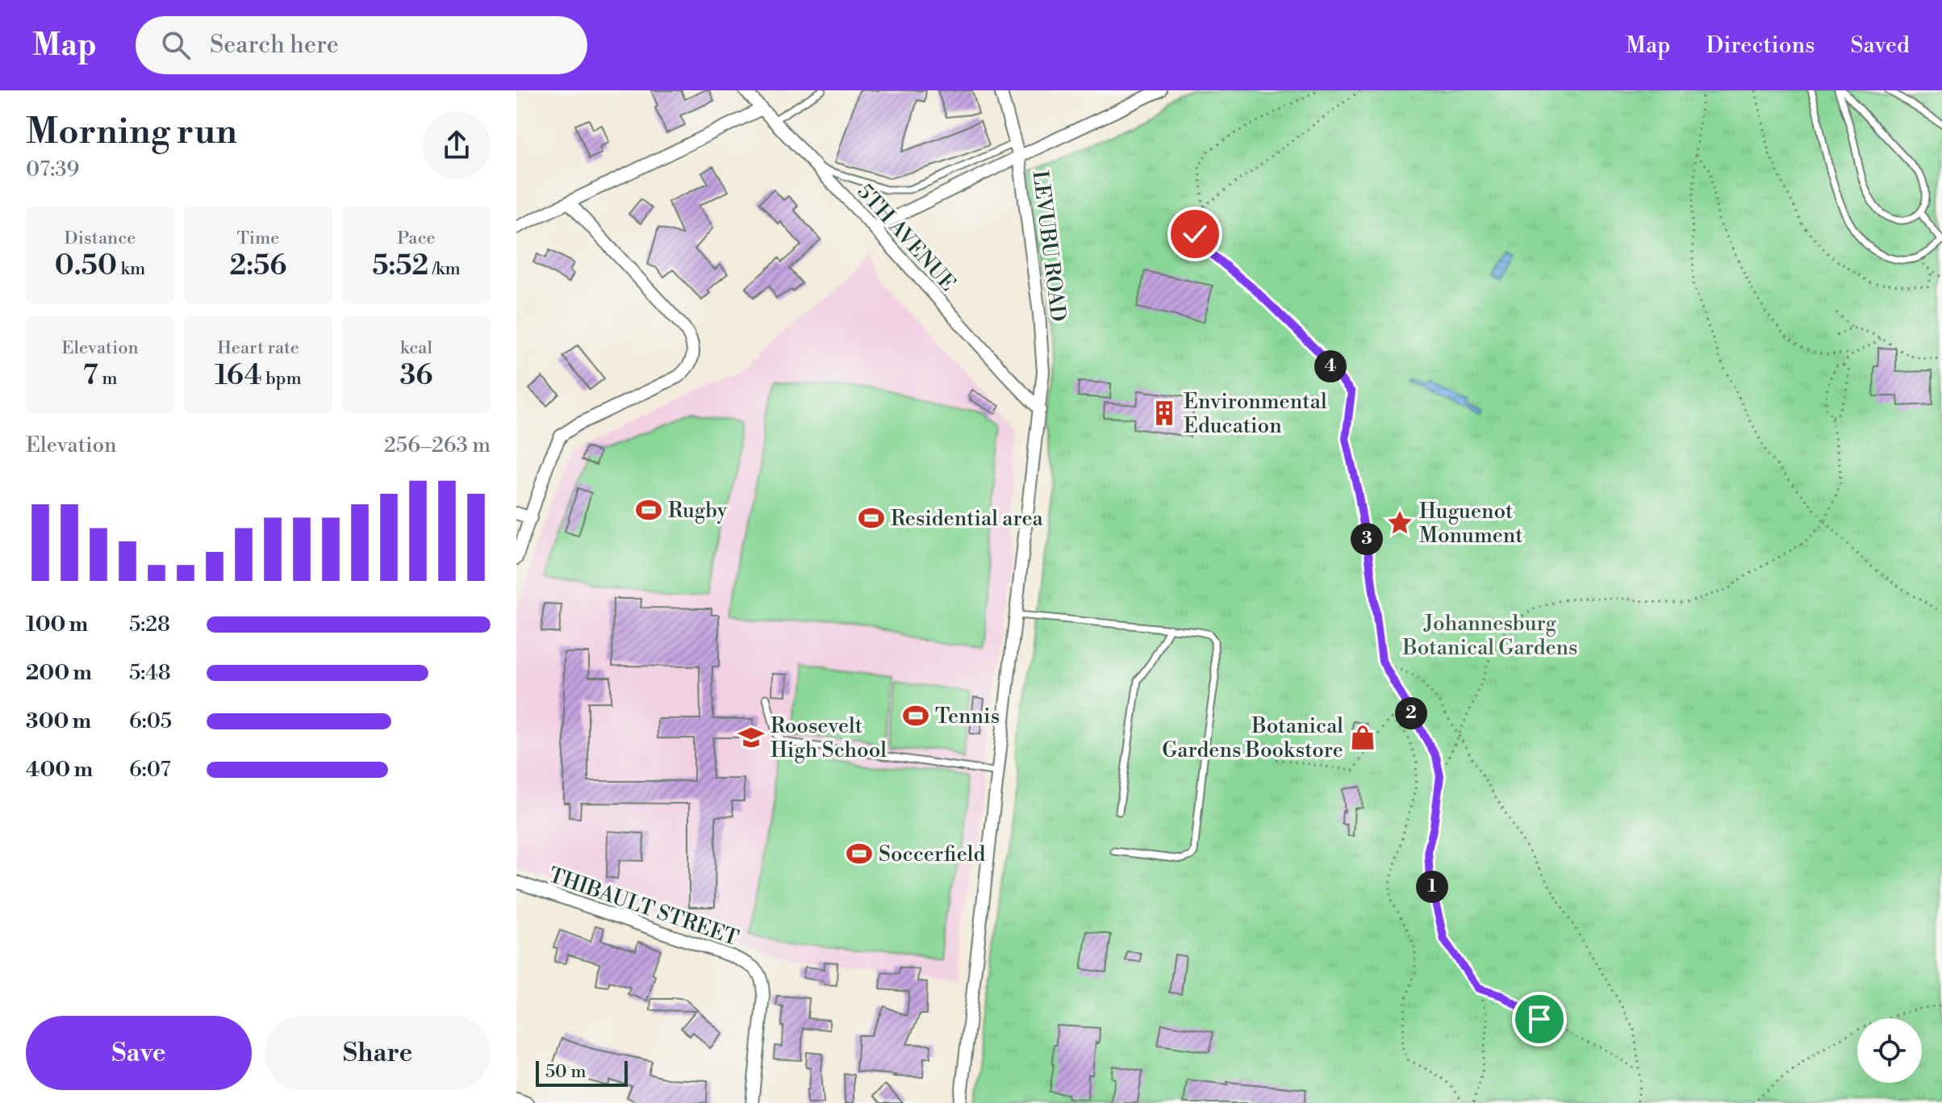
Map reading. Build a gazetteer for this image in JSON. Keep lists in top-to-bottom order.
{
  "streets": {
    "street": ["5TH AVENUE", "LEVUBU ROAD", "THIBAULT STREET"]
  },
  "crossings": [
    ["5TH AVENUE", "LEVUBU ROAD"]
  ],
  "parks": ["Johannesburg Botanical Gardens"],
  "places": {
    "building": ["Environmental Education"],
    "sports": [
      "Rugby",
      "Residential area",
      "Tennis",
      "Soccerfield"
    ],
    "place": ["Huguenot Monument"],
    "school or university": ["Roosevelt High School"],
    "shop": ["Botanical Gardens Bookstore"]
  },
  "scale_bar": "50 m",
  "page": {
    "header": "Map",
    "search": "Search here",
    "nav": ["Map", "Directions", "Saved"],
    "heading": ["Morning run", "07:39"],
    "stats": [
      ["Distance", "0.50 km"],
      ["Time", "2:56"],
      ["Pace", "5:52 /km"],
      ["Elevation", "7 m"],
      ["Heart rate", "164 bpm"],
      ["kcal", "36"]
    ],
    "pins": [
      "4",
      "3",
      "2",
      "1"
    ],
    "chart": ["Elevation", "256–263 m"],
    "list": [
      {
        "name": "100 m",
        "note": "5:28"
      },
      {
        "name": "200 m",
        "note": "5:48"
      },
      {
        "name": "300 m",
        "note": "6:05"
      },
      {
        "name": "400 m",
        "note": "6:07"
      }
    ],
    "buttons": ["Save", "Share"],
    "scale": "50 m"
  }
}
